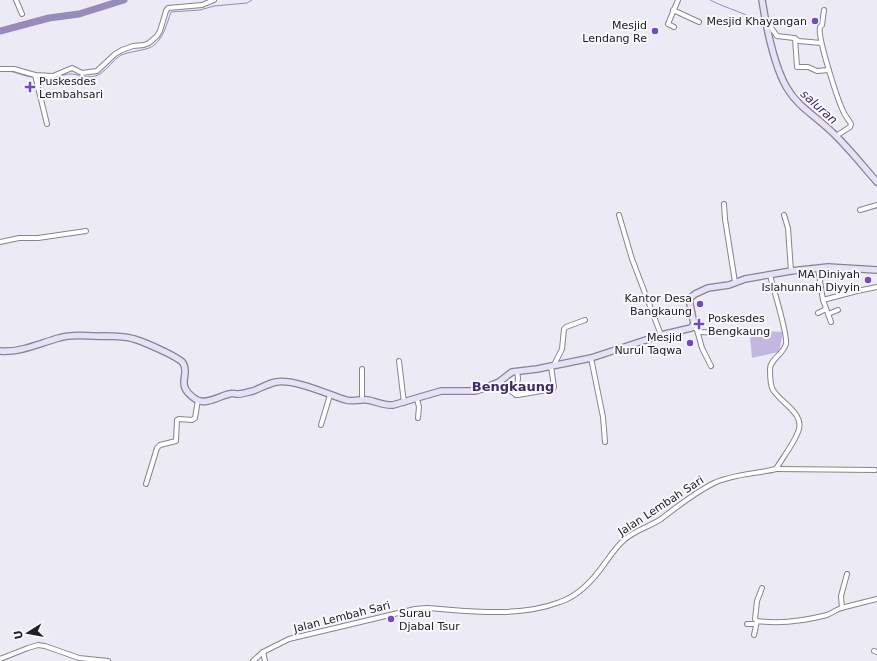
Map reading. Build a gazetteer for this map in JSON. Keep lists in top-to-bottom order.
{
  "streets": {
    "street": ["Jalan Lembah Sari"]
  },
  "districts": ["Bengkaung"],
  "water": ["saluran"],
  "places": {
    "other": [
      "Mesjid Khayangan",
      "Mesjid Lendang Re",
      "MA Diniyah Islahunnah Diyyin",
      "Kantor Desa Bangkaung",
      "Mesjid Nurul Taqwa",
      "Surau Djabal Tsur"
    ],
    "health": ["Puskesdes Lembahsari", "Poskesdes Bengkaung"]
  },
  "north": "left"
}
